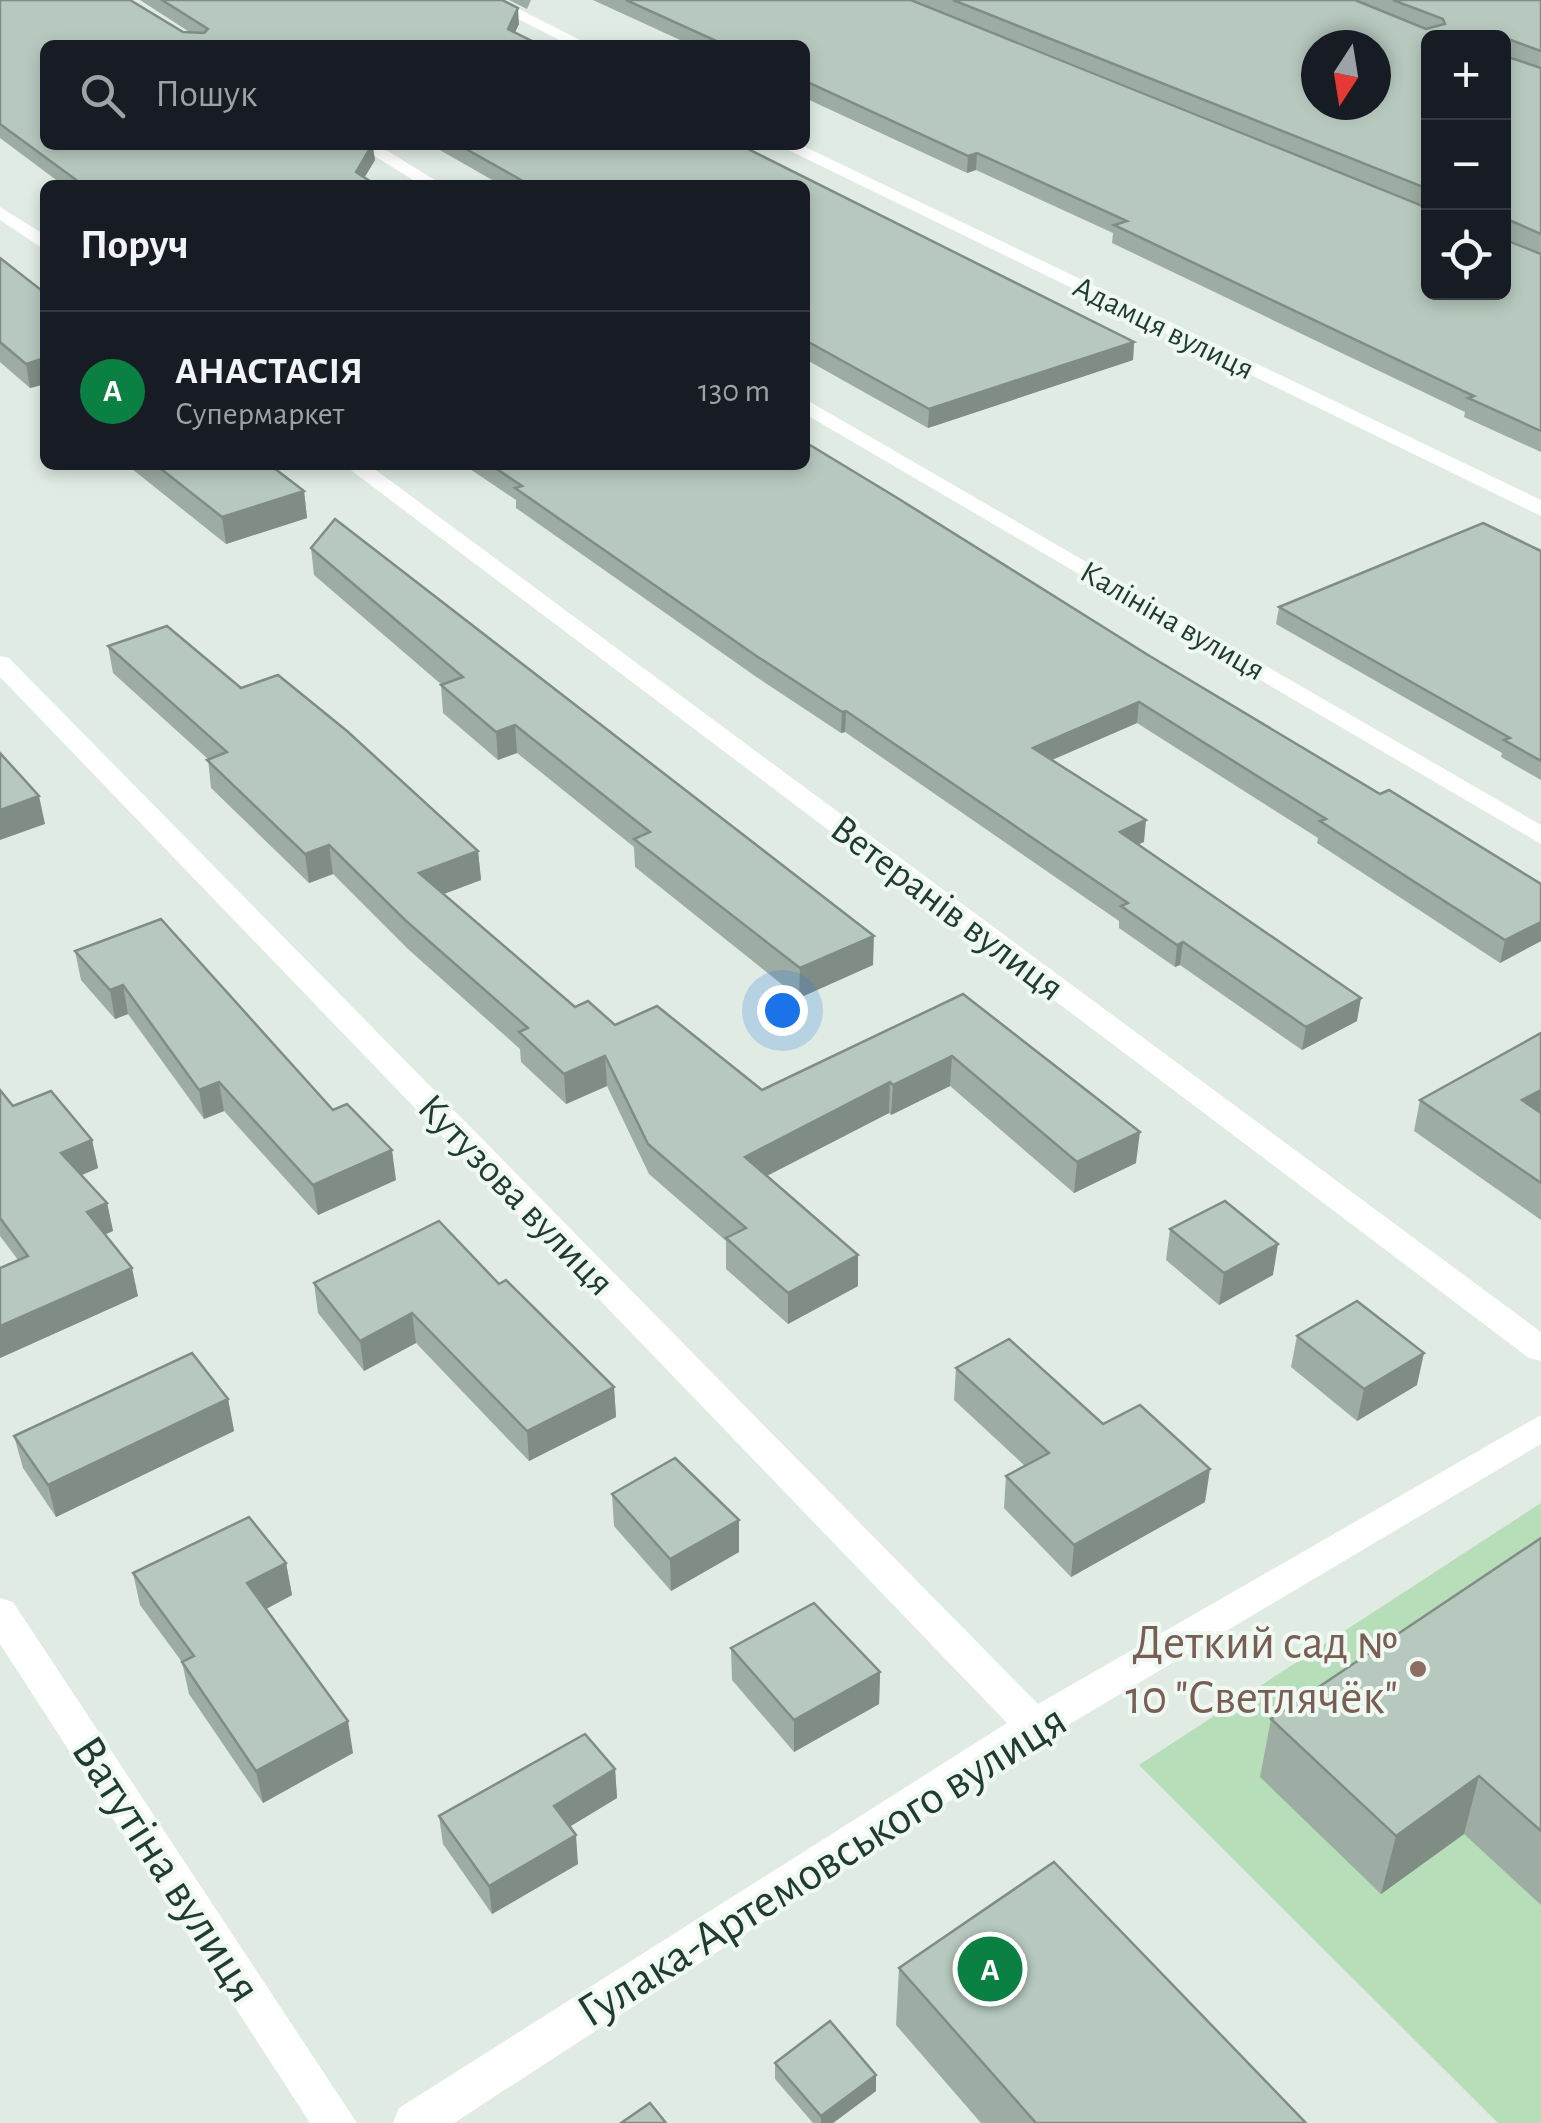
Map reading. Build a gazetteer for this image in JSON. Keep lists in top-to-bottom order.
{
  "streets": {
    "street": [
      "Адамця вулиця",
      "Калініна вулиця",
      "Ветеранів вулиця",
      "Кутузова вулиця",
      "Гулака-Артемовського вулиця",
      "Ватутіна вулиця"
    ]
  },
  "crossings": [
    ["Кутузова вулиця", "Гулака-Артемовського вулиця"]
  ],
  "places": ["Деткий сад № 10 \"Светлячёк\""],
  "north": "bottom",
  "page": {
    "map_buttons": ["+", "−"],
    "search": "Пошук",
    "heading": "Поруч",
    "list": [
      {
        "mark": "A",
        "name": "АНАСТАСІЯ",
        "note": "Супермаркет",
        "value": "130 m"
      }
    ],
    "pins": "A"
  }
}
